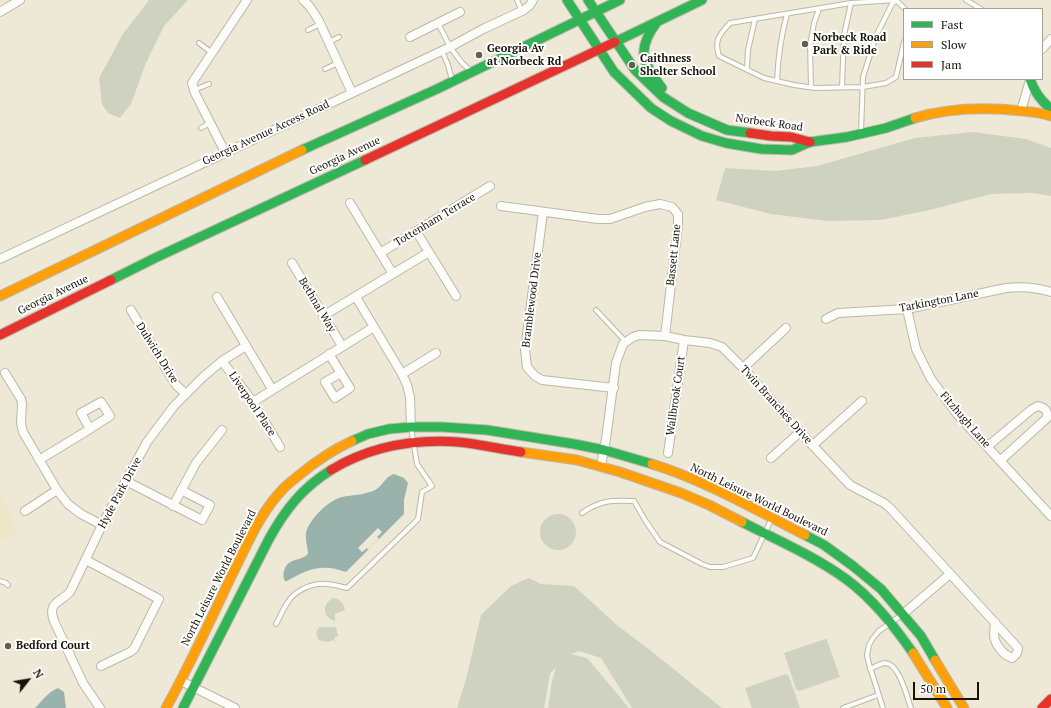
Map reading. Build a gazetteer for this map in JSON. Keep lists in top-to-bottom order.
{
  "streets": {
    "main road": ["Norbeck Road", "Georgia Avenue", "North Leisure World Boulevard"],
    "street": [
      "Georgia Avenue Access Road",
      "Tottenham Terrace",
      "Bassett Lane",
      "Bramblewood Drive",
      "Tarkington Lane",
      "Bethnal Way",
      "Dulwich Drive",
      "Wallbrook Court",
      "Liverpool Place",
      "Twin Branches Drive",
      "Fitzhugh Lane",
      "Hyde Park Drive"
    ]
  },
  "crossings": [
    ["Norbeck Road", "Georgia Avenue"],
    ["Bassett Lane", "Bramblewood Drive"],
    ["Bassett Lane", "Twin Branches Drive"],
    ["Tarkington Lane", "Fitzhugh Lane"],
    ["Dulwich Drive", "Hyde Park Drive"],
    ["Wallbrook Court", "Twin Branches Drive"],
    ["Liverpool Place", "Hyde Park Drive"]
  ],
  "places": [
    "Norbeck Road Park & Ride",
    "Georgia Av at Norbeck Rd",
    "Caithness Shelter School",
    "Bedford Court"
  ],
  "legend": ["Fast", "Slow", "Jam"],
  "scale_bar": "50 m",
  "north": "top right"
}
